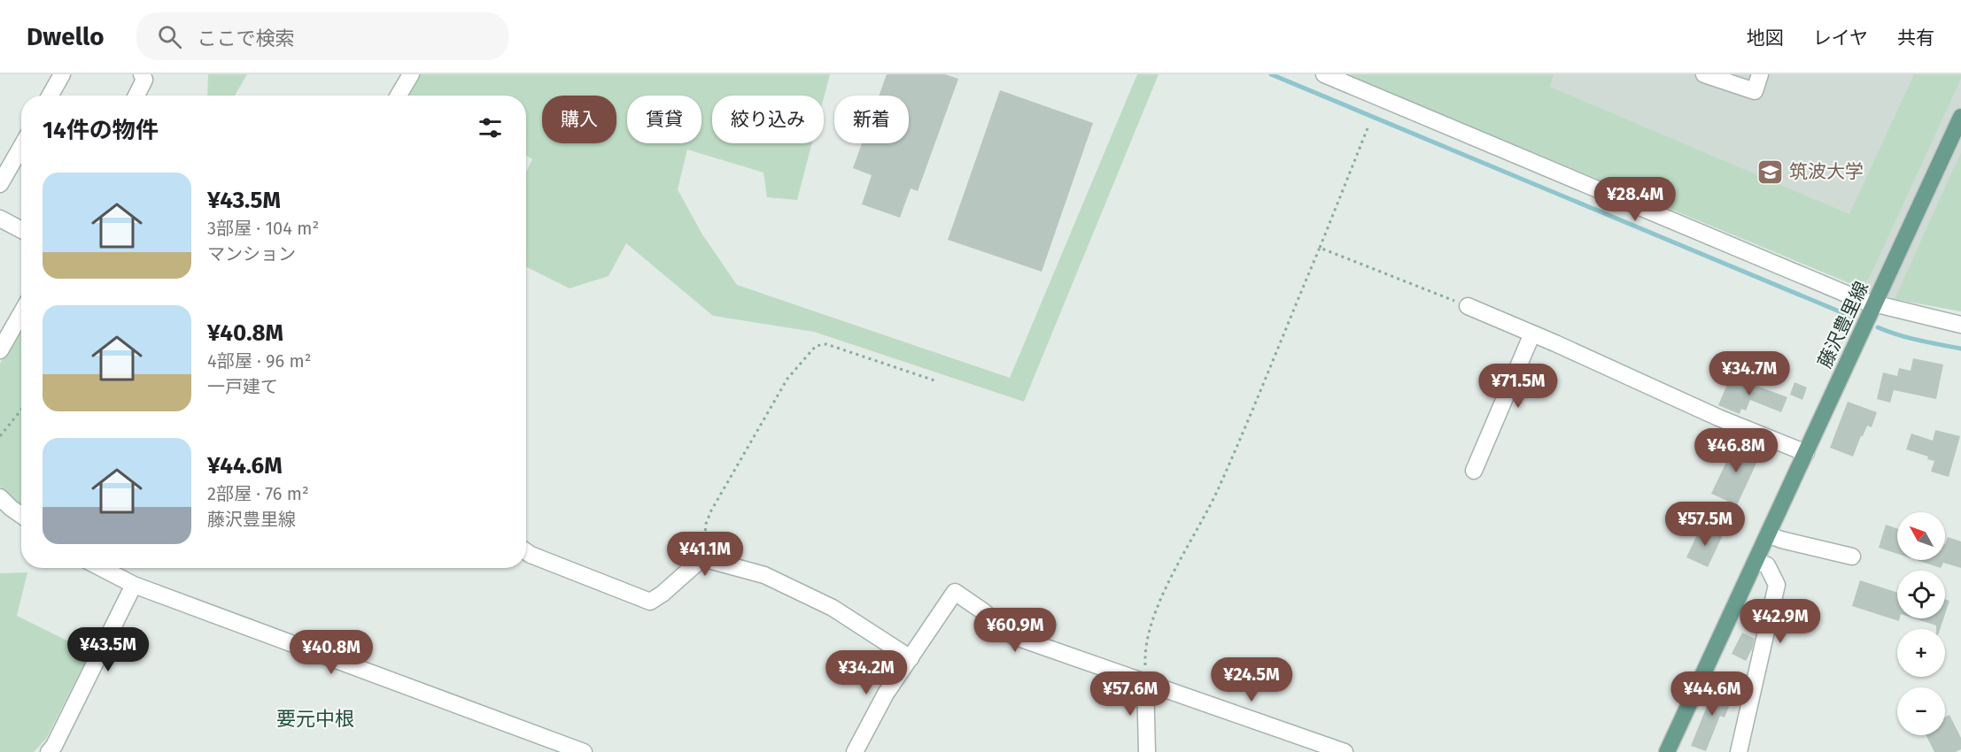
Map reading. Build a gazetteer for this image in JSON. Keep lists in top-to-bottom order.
{
  "streets": {
    "main road": ["藤沢豊里線"]
  },
  "districts": ["要元中根"],
  "places": {
    "school or university": ["筑波大学"]
  },
  "north": "top left",
  "page": {
    "header": "Dwello",
    "search": "ここで検索",
    "nav": ["地図", "レイヤ", "共有"],
    "chip": [
      "購入",
      "賃貸",
      "絞り込み",
      "新着"
    ],
    "heading": "14件の物件",
    "list": [
      {
        "name": "¥43.5M",
        "note": "3部屋 · 104 m² · マンション"
      },
      {
        "name": "¥40.8M",
        "note": "4部屋 · 96 m² · 一戸建て"
      },
      {
        "name": "¥44.6M",
        "note": "2部屋 · 76 m² · 藤沢豊里線"
      }
    ],
    "price": [
      "¥28.4M",
      "¥34.7M",
      "¥71.5M",
      "¥46.8M",
      "¥57.5M",
      "¥41.1M",
      "¥42.9M",
      "¥60.9M",
      "¥43.5M",
      "¥40.8M",
      "¥34.2M",
      "¥24.5M",
      "¥57.6M",
      "¥44.6M"
    ],
    "map_buttons": ["+", "−"]
  }
}
